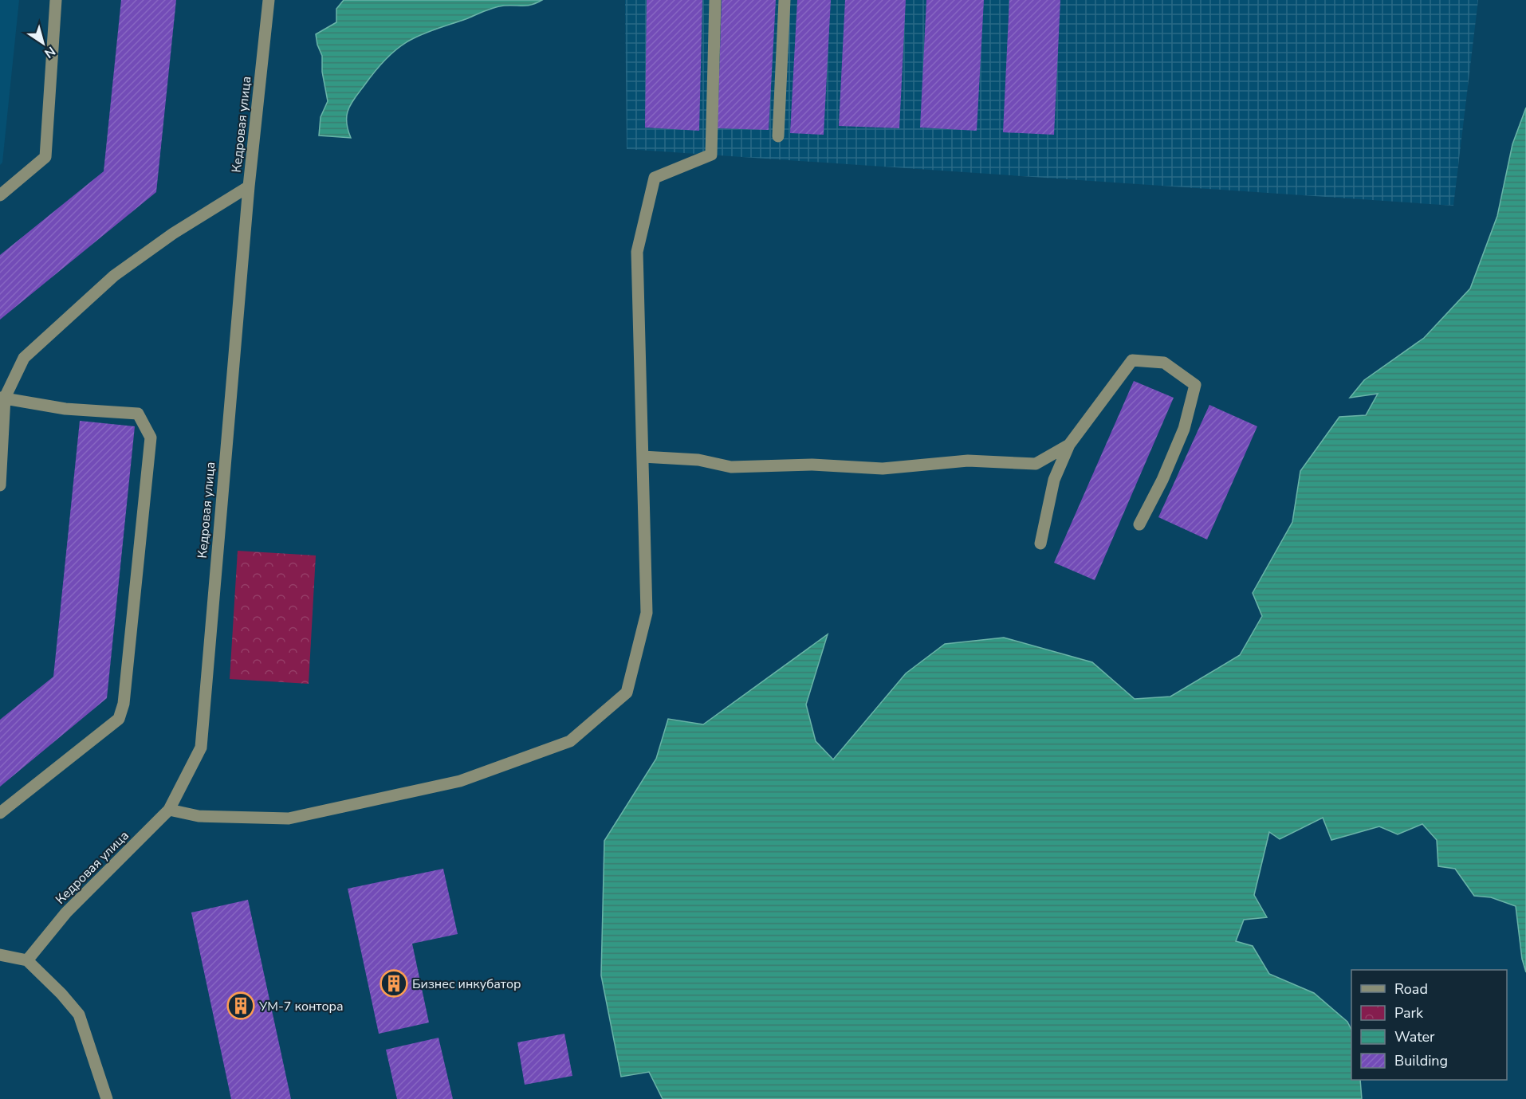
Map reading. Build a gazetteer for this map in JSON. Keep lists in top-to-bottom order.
{
  "streets": {
    "street": ["Кедровая улица"]
  },
  "places": {
    "building": ["Бизнес инкубатор", "УМ-7 контора"]
  },
  "legend": [
    "Road",
    "Park",
    "Water",
    "Building"
  ],
  "north": "bottom right"
}
